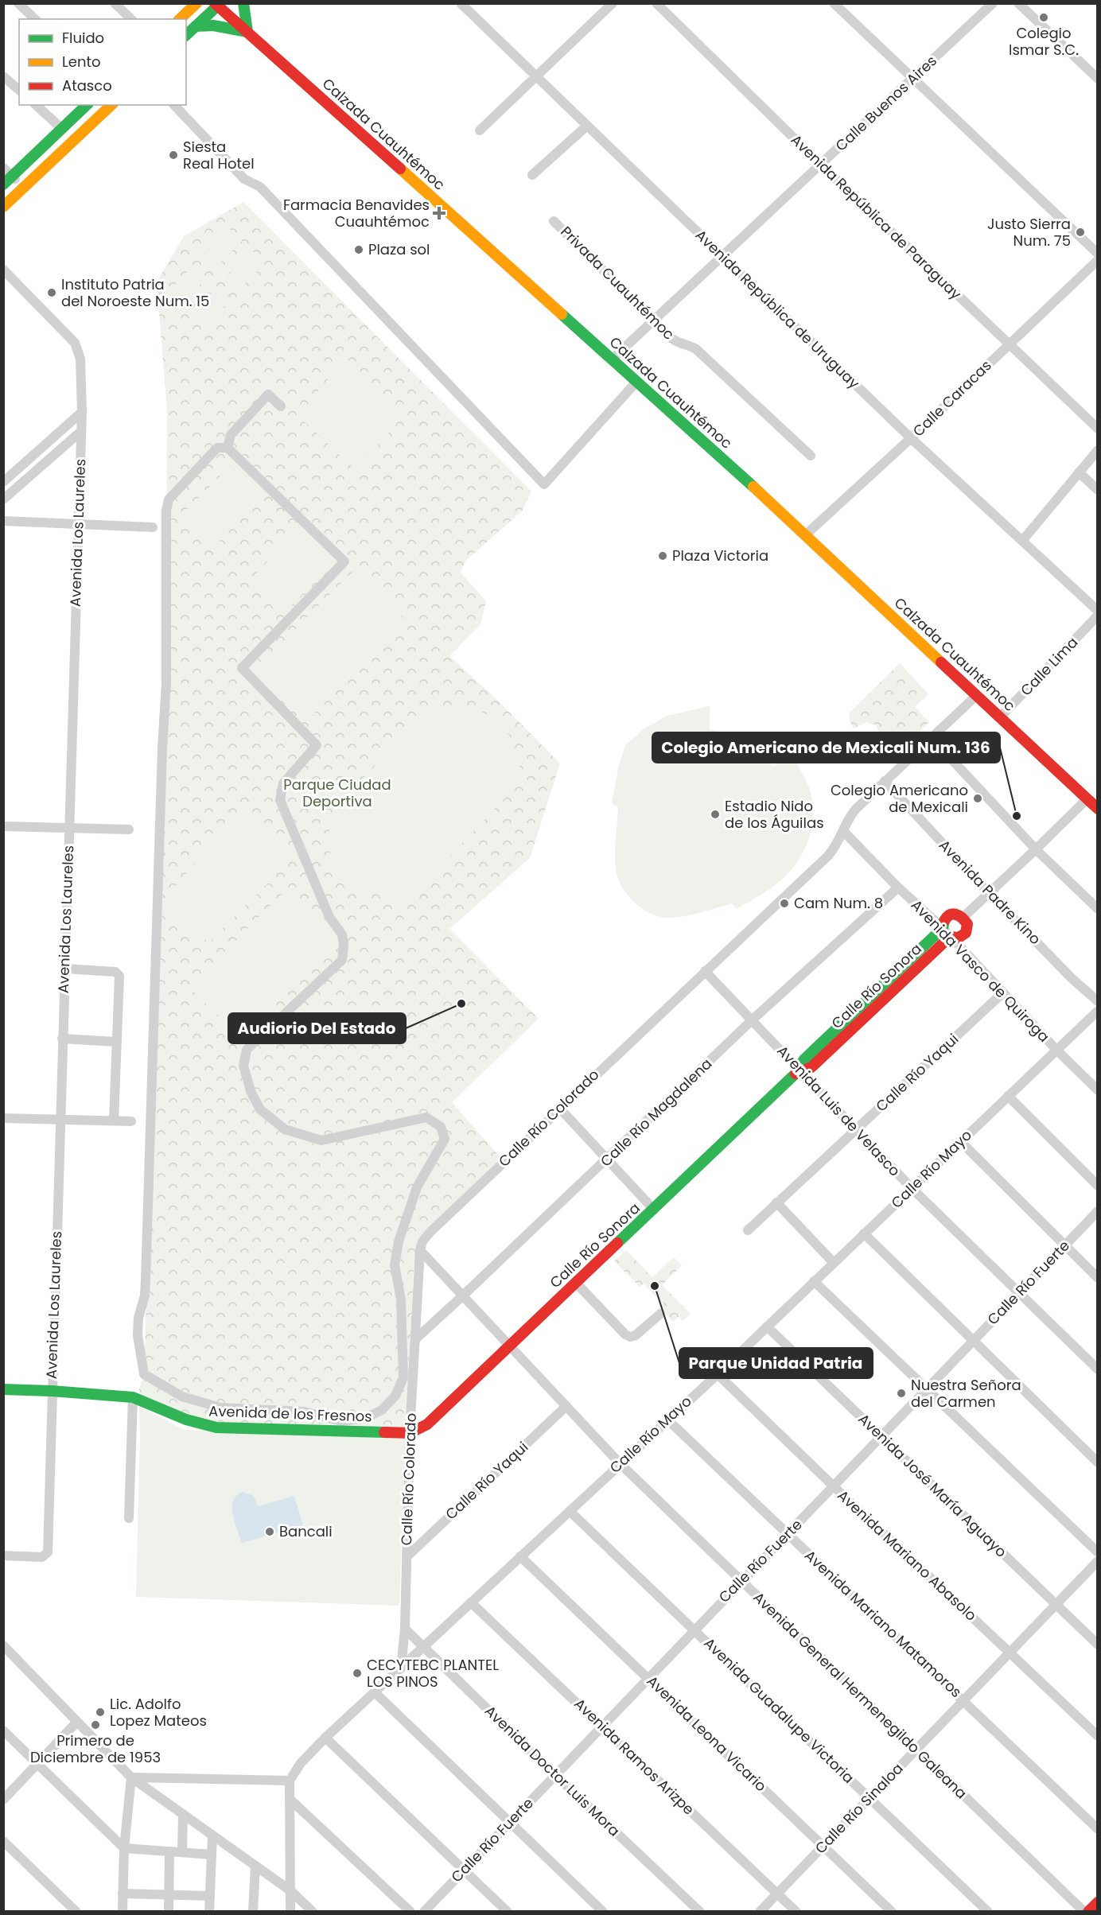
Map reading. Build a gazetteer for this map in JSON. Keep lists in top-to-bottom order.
{
  "streets": {
    "main road": ["Calzada Cuauhtémoc", "Calle Río Sonora", "Avenida de los Fresnos"],
    "street": [
      "Calle Buenos Aires",
      "Avenida República de Paraguay",
      "Privada Cuauhtémoc",
      "Avenida República de Uruguay",
      "Calle Caracas",
      "Avenida Los Laureles",
      "Calle Lima",
      "Avenida Padre Kino",
      "Avenida Vasco de Quiroga",
      "Calle Río Yaqui",
      "Avenida Luis de Velasco",
      "Calle Río Magdalena",
      "Calle Río Colorado",
      "Calle Río Mayo",
      "Calle Río Fuerte",
      "Avenida José María Aguayo",
      "Avenida Mariano Abasolo",
      "Avenida Mariano Matamoros",
      "Avenida General Hermenegildo Galeana",
      "Avenida Guadalupe Victoria",
      "Avenida Leona Vicario",
      "Avenida Ramos Arizpe",
      "Avenida Doctor Luis Mora",
      "Calle Río Sinaloa"
    ]
  },
  "crossings": [
    ["Calle Buenos Aires", "Calzada Cuauhtémoc"],
    ["Calle Buenos Aires", "Avenida República de Paraguay"],
    ["Calle Buenos Aires", "Privada Cuauhtémoc"],
    ["Calle Buenos Aires", "Avenida República de Uruguay"],
    ["Calzada Cuauhtémoc", "Calle Caracas"],
    ["Calzada Cuauhtémoc", "Calle Lima"],
    ["Calzada Cuauhtémoc", "Calle Río Colorado"],
    ["Avenida República de Paraguay", "Calle Caracas"],
    ["Avenida República de Uruguay", "Calle Caracas"],
    ["Avenida Los Laureles", "Avenida de los Fresnos"],
    ["Avenida Padre Kino", "Calle Río Colorado"],
    ["Avenida Vasco de Quiroga", "Calle Río Sonora"],
    ["Avenida Vasco de Quiroga", "Calle Río Yaqui"],
    ["Avenida Vasco de Quiroga", "Calle Río Magdalena"],
    ["Avenida Vasco de Quiroga", "Calle Río Colorado"],
    ["Avenida Vasco de Quiroga", "Calle Río Mayo"],
    ["Calle Río Sonora", "Avenida Luis de Velasco"],
    ["Calle Río Sonora", "Calle Río Colorado"],
    ["Calle Río Sonora", "Avenida de los Fresnos"],
    ["Calle Río Sonora", "Avenida General Hermenegildo Galeana"],
    ["Calle Río Yaqui", "Avenida Luis de Velasco"],
    ["Calle Río Yaqui", "Calle Río Colorado"],
    ["Calle Río Yaqui", "Avenida General Hermenegildo Galeana"],
    ["Avenida Luis de Velasco", "Calle Río Magdalena"],
    ["Avenida Luis de Velasco", "Calle Río Colorado"],
    ["Avenida Luis de Velasco", "Calle Río Mayo"],
    ["Avenida Luis de Velasco", "Calle Río Fuerte"],
    ["Calle Río Magdalena", "Calle Río Colorado"],
    ["Calle Río Magdalena", "Avenida General Hermenegildo Galeana"],
    ["Calle Río Colorado", "Calle Río Mayo"],
    ["Calle Río Colorado", "Avenida de los Fresnos"],
    ["Calle Río Colorado", "Avenida General Hermenegildo Galeana"],
    ["Calle Río Colorado", "Avenida Doctor Luis Mora"],
    ["Calle Río Mayo", "Avenida José María Aguayo"],
    ["Calle Río Mayo", "Avenida Mariano Abasolo"],
    ["Calle Río Mayo", "Avenida Mariano Matamoros"],
    ["Calle Río Mayo", "Avenida General Hermenegildo Galeana"],
    ["Calle Río Mayo", "Avenida Guadalupe Victoria"],
    ["Calle Río Mayo", "Avenida Leona Vicario"],
    ["Calle Río Mayo", "Avenida Ramos Arizpe"],
    ["Calle Río Mayo", "Avenida Doctor Luis Mora"],
    ["Calle Río Fuerte", "Avenida José María Aguayo"],
    ["Calle Río Fuerte", "Avenida Mariano Abasolo"],
    ["Calle Río Fuerte", "Avenida Mariano Matamoros"],
    ["Calle Río Fuerte", "Avenida General Hermenegildo Galeana"],
    ["Calle Río Fuerte", "Avenida Guadalupe Victoria"],
    ["Calle Río Fuerte", "Avenida Leona Vicario"],
    ["Calle Río Fuerte", "Avenida Ramos Arizpe"],
    ["Calle Río Fuerte", "Avenida Doctor Luis Mora"],
    ["Avenida José María Aguayo", "Calle Río Sinaloa"],
    ["Avenida Mariano Abasolo", "Calle Río Sinaloa"],
    ["Avenida Mariano Matamoros", "Calle Río Sinaloa"],
    ["Avenida General Hermenegildo Galeana", "Calle Río Sinaloa"],
    ["Avenida Guadalupe Victoria", "Calle Río Sinaloa"],
    ["Avenida Leona Vicario", "Calle Río Sinaloa"],
    ["Avenida Ramos Arizpe", "Calle Río Sinaloa"]
  ],
  "parks": ["Parque Ciudad Deportiva"],
  "places": {
    "other": [
      "Colegio Ismar S.C.",
      "Siesta Real Hotel",
      "Justo Sierra Num. 75",
      "Plaza sol",
      "Instituto Patria del Noroeste Num. 15",
      "Plaza Victoria",
      "Colegio Americano de Mexicali",
      "Estadio Nido de los Águilas",
      "Colegio Americano de Mexicali Num. 136",
      "Cam Num. 8",
      "Audiorio Del Estado",
      "Parque Unidad Patria",
      "Nuestra Señora del Carmen",
      "Bancali",
      "CECYTEBC PLANTEL LOS PINOS",
      "Lic. Adolfo Lopez Mateos",
      "Primero de Diciembre de 1953"
    ],
    "health": ["Farmacia Benavides Cuauhtémoc"]
  },
  "legend": ["Fluido", "Lento", "Atasco"]
}
